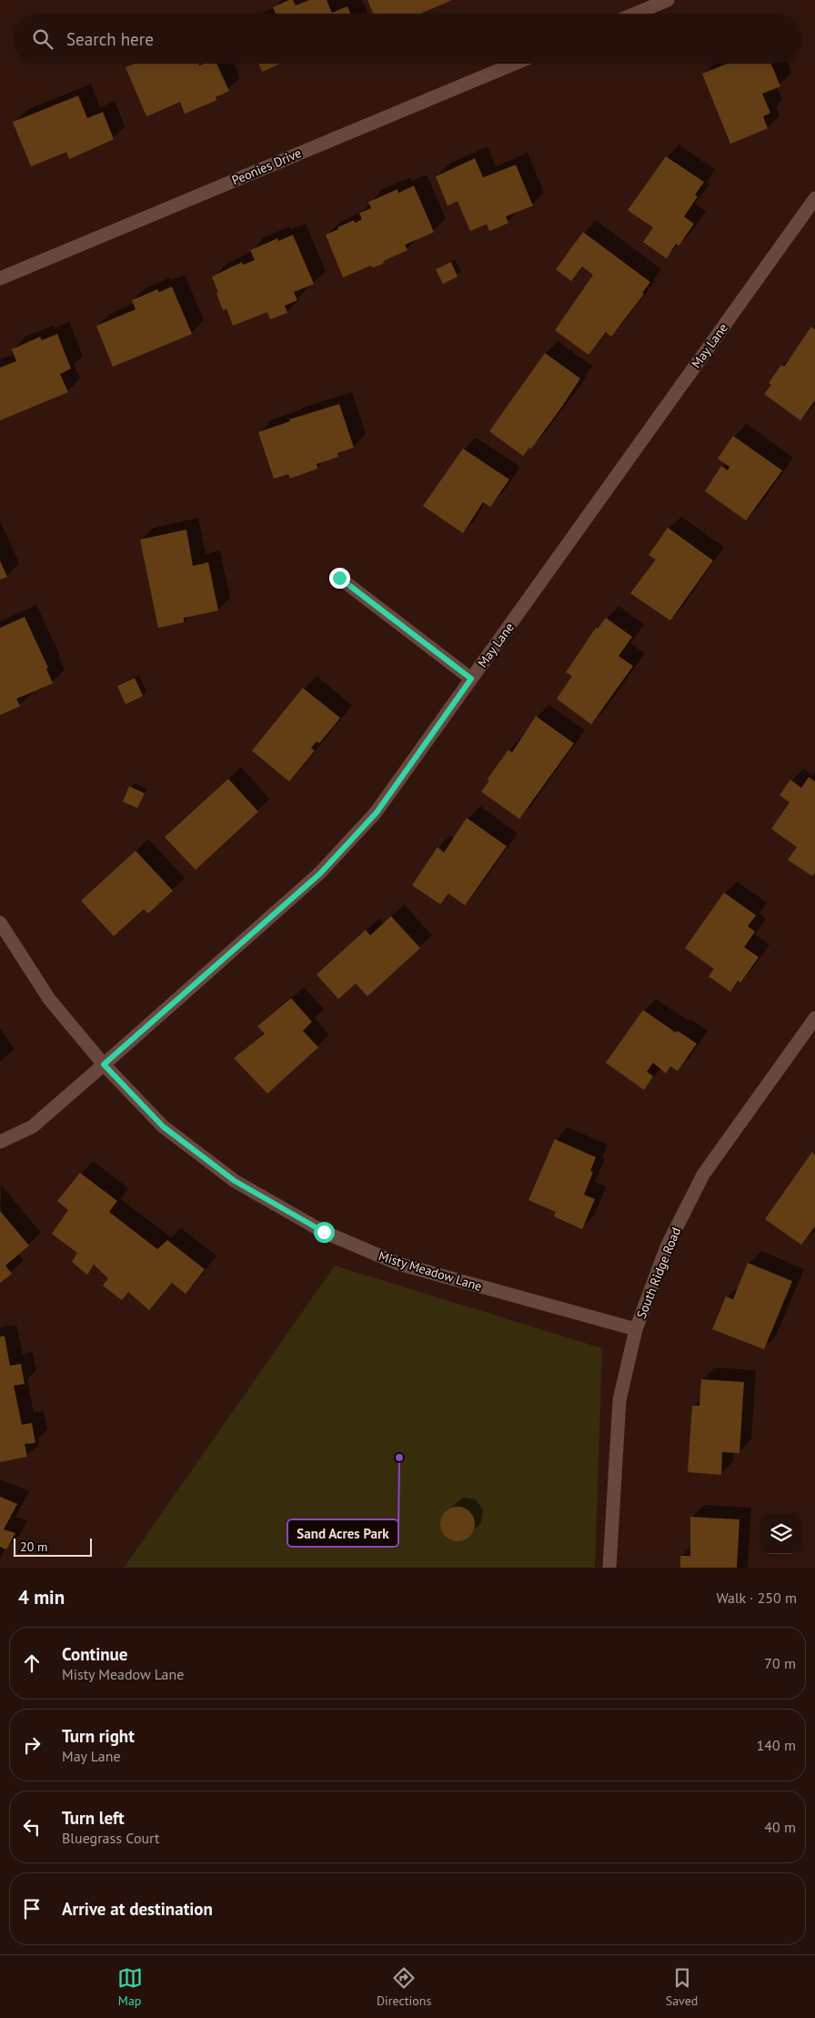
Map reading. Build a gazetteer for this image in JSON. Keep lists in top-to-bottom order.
{
  "streets": {
    "street": [
      "Peonies Drive",
      "May Lane",
      "Misty Meadow Lane",
      "South Ridge Road"
    ]
  },
  "crossings": [
    ["May Lane", "Misty Meadow Lane"],
    ["Misty Meadow Lane", "South Ridge Road"]
  ],
  "places": ["Sand Acres Park"],
  "scale_bar": "20 m",
  "page": {
    "search": "Search here",
    "scale": "20 m",
    "heading": ["4 min", "Walk · 250 m"],
    "list": [
      ["Continue", "Misty Meadow Lane", "70 m"],
      ["Turn right", "May Lane", "140 m"],
      ["Turn left", "Bluegrass Court", "40 m"],
      "Arrive at destination"
    ],
    "nav": ["Map", "Directions", "Saved"]
  }
}
